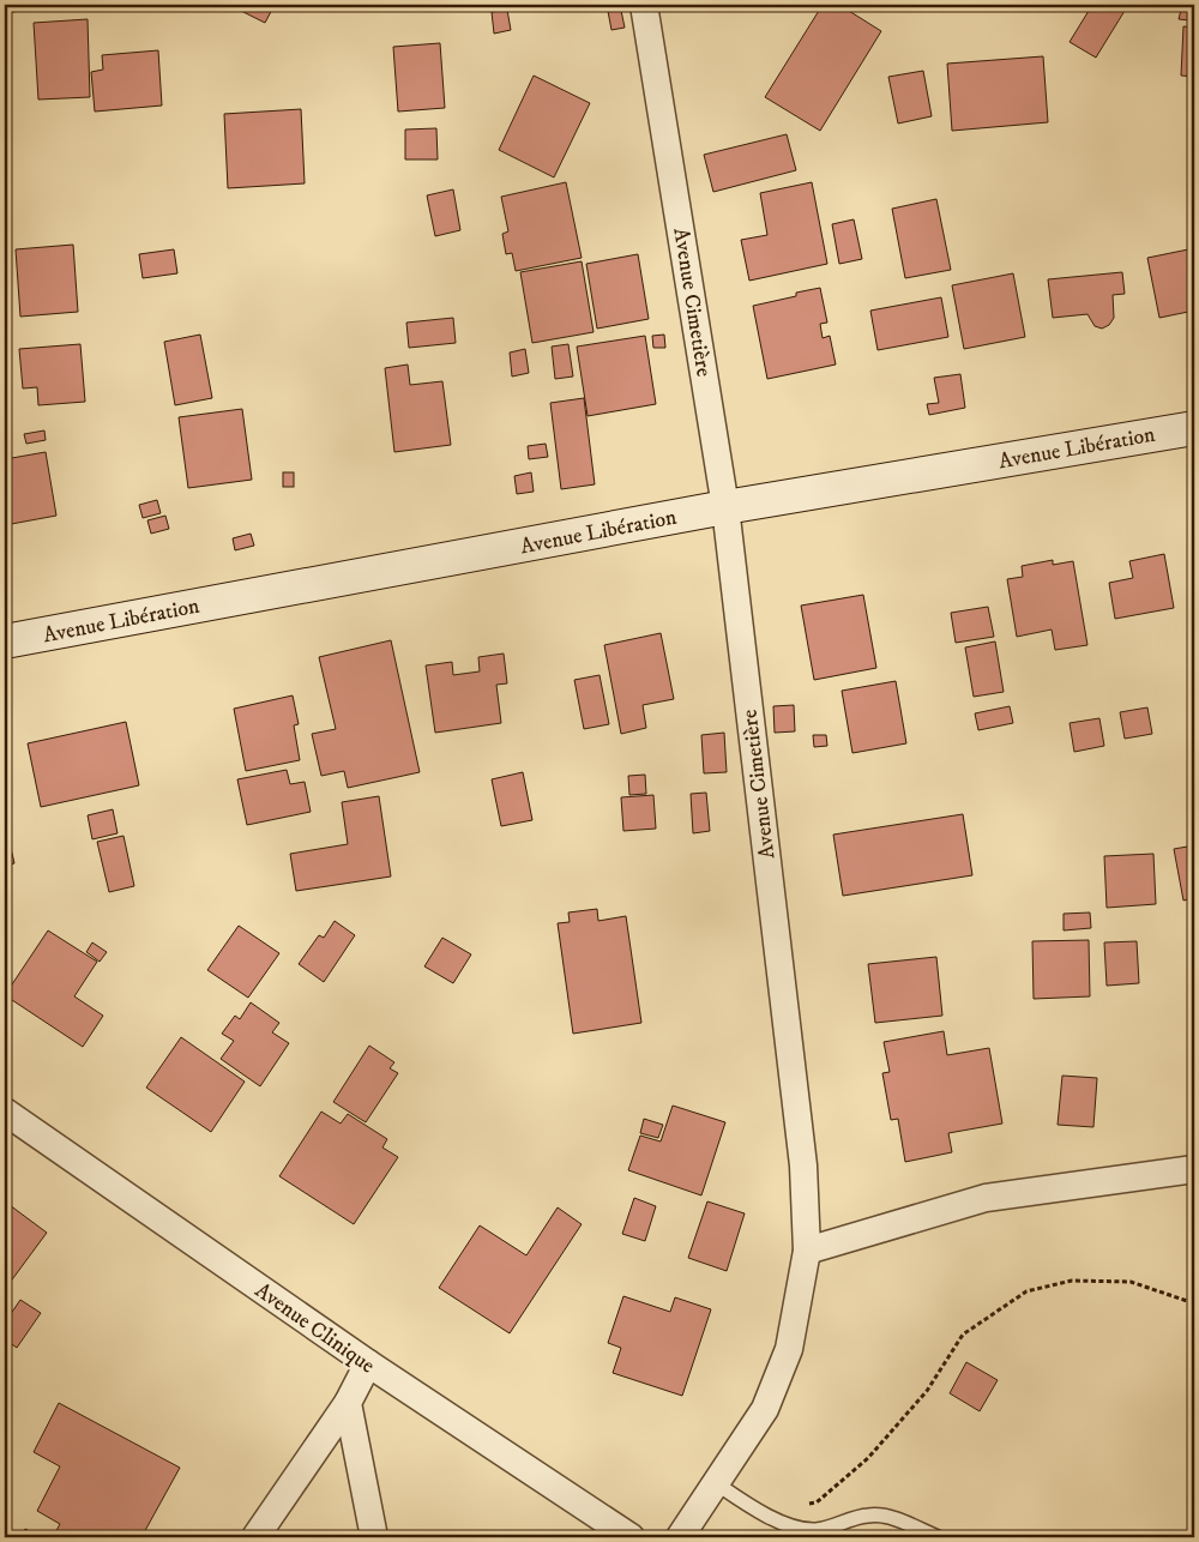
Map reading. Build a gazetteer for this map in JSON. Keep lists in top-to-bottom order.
{
  "streets": {
    "street": ["Avenue Cimetière", "Avenue Libération", "Avenue Clinique"]
  },
  "crossings": [
    ["Avenue Cimetière", "Avenue Libération"]
  ]
}
